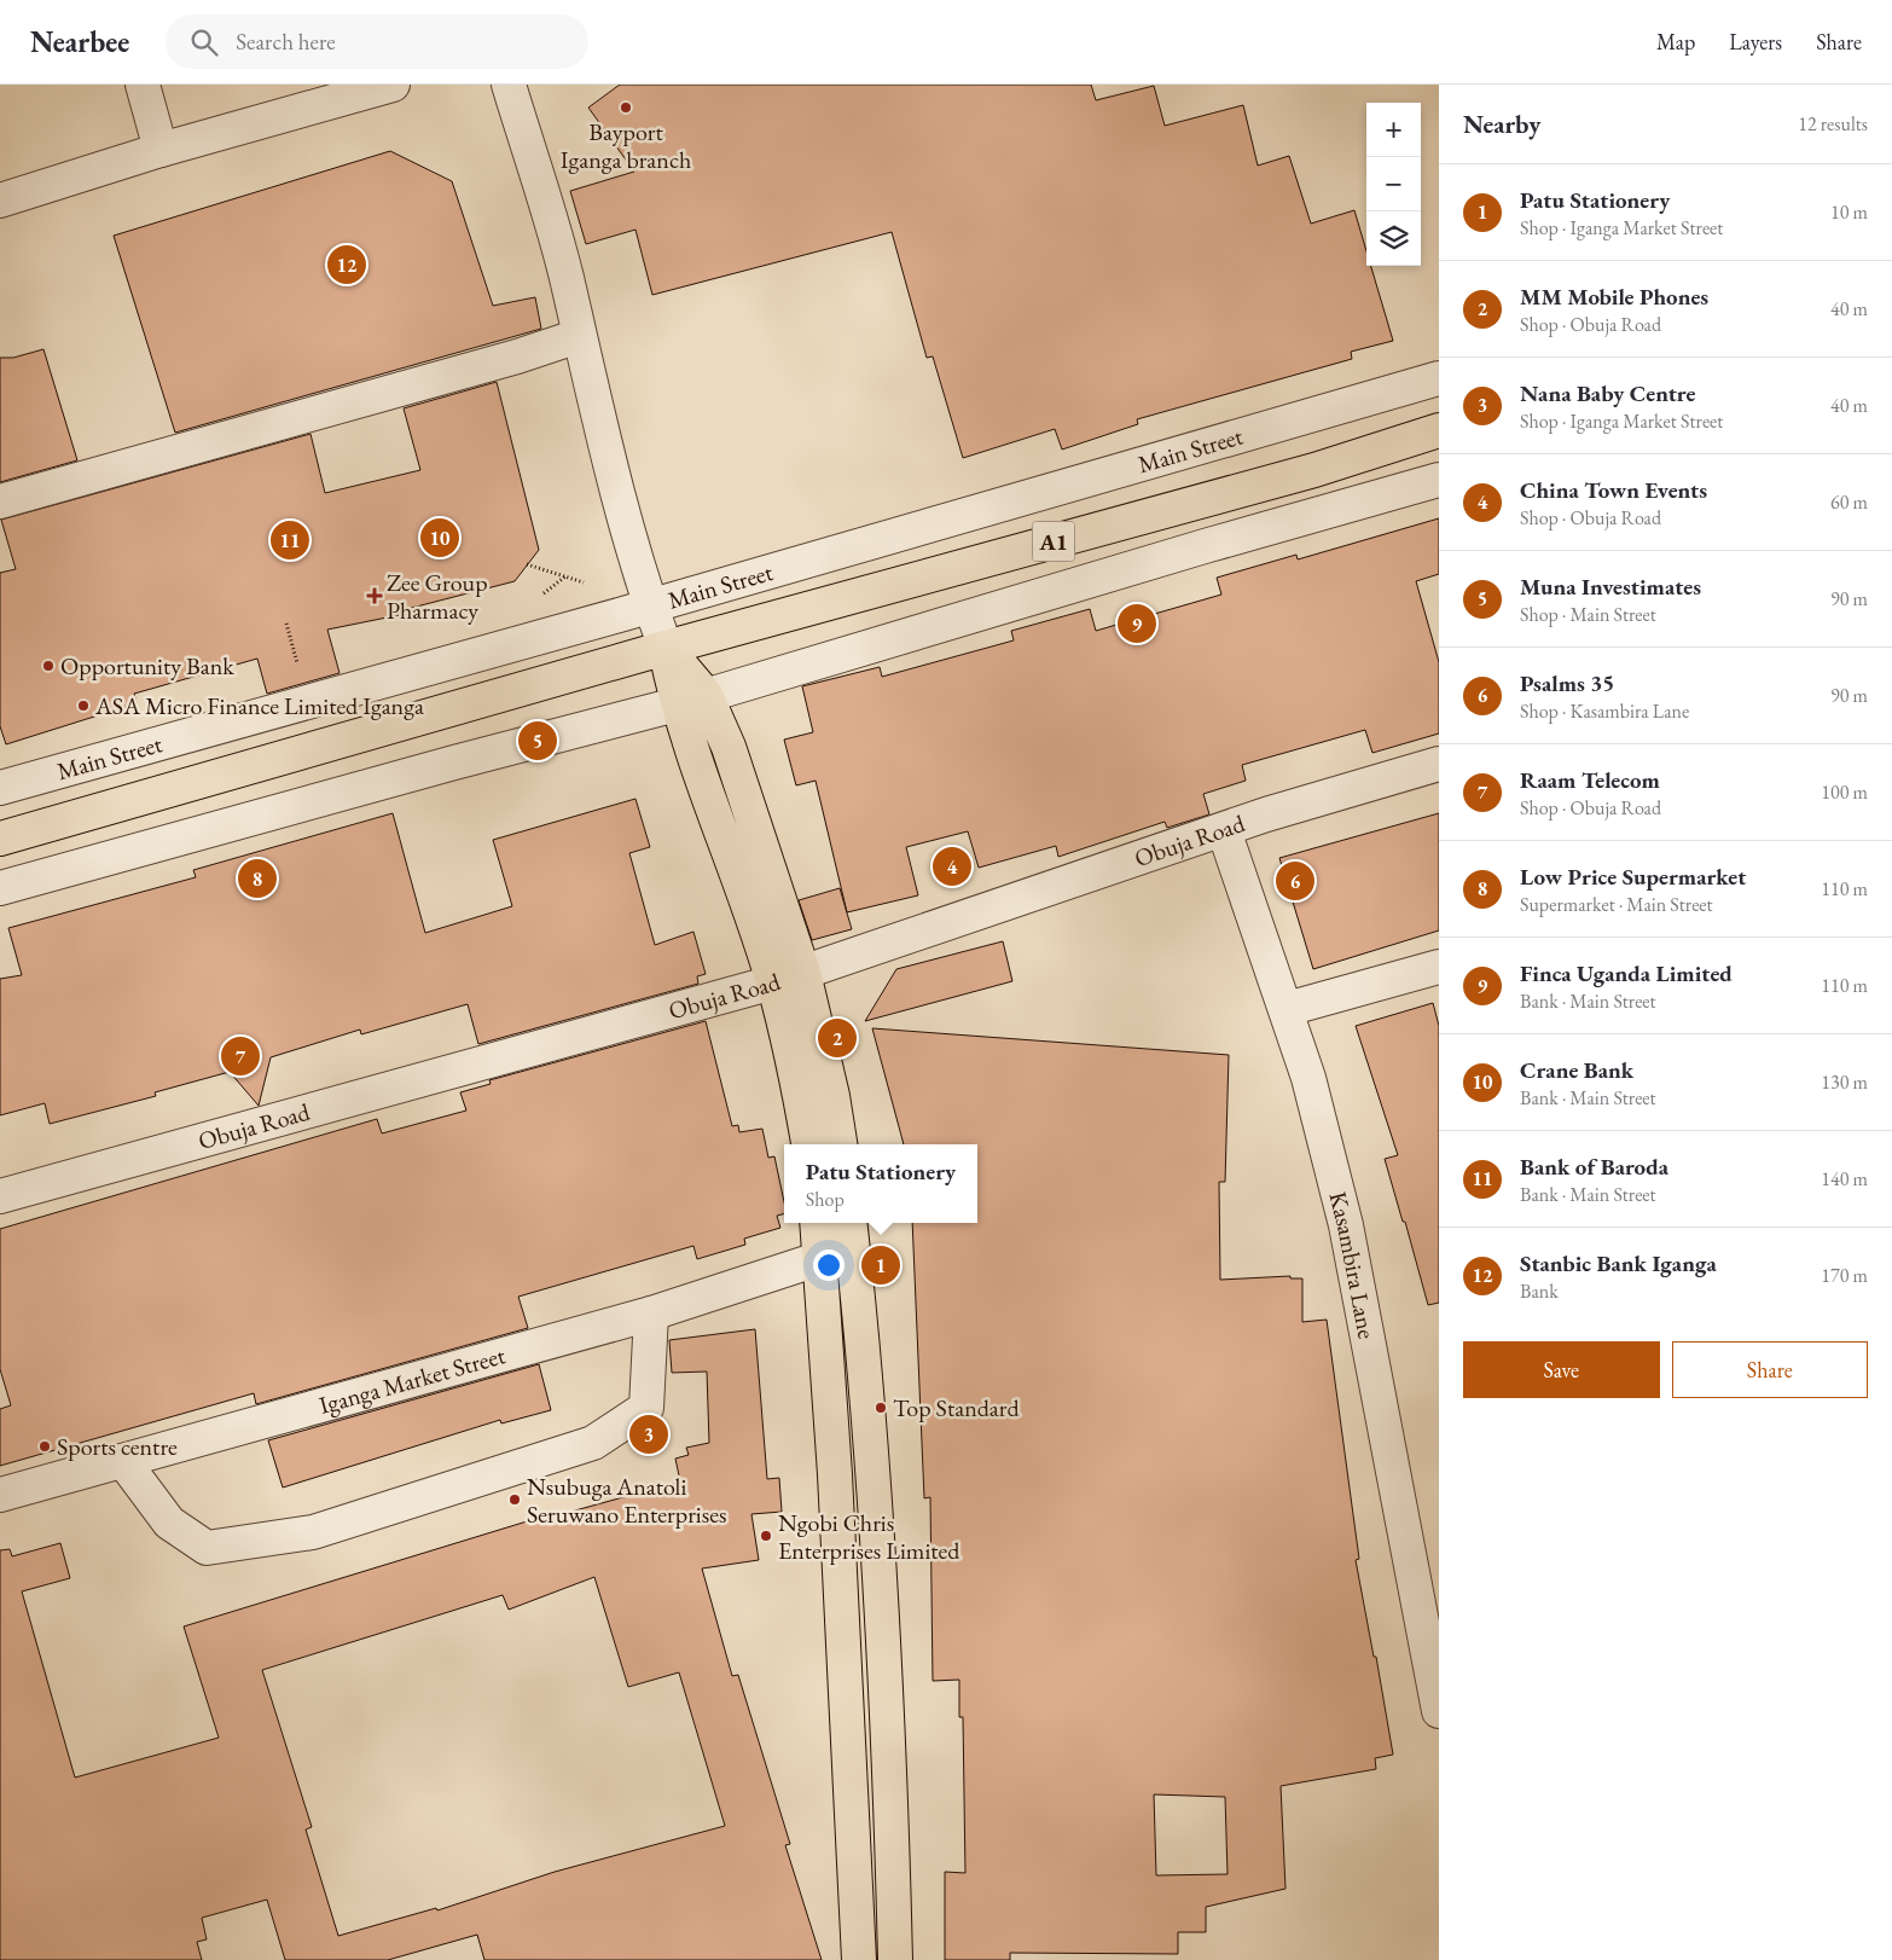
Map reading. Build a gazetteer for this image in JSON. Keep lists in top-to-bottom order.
{
  "streets": {
    "main road": ["Main Street", "A1"],
    "street": ["Obuja Road", "Kasambira Lane", "Iganga Market Street"]
  },
  "crossings": [
    ["Obuja Road", "Kasambira Lane"]
  ],
  "places": {
    "other": [
      "Bayport Iganga branch",
      "Opportunity Bank",
      "ASA Micro Finance Limited Iganga",
      "Top Standard",
      "Sports centre",
      "Nsubuga Anatoli Seruwano Enterprises",
      "Ngobi Chris Enterprises Limited"
    ],
    "health": ["Zee Group Pharmacy"]
  },
  "page": {
    "header": "Nearbee",
    "search": "Search here",
    "nav": ["Map", "Layers", "Share"],
    "heading": ["Nearby", "12 results"],
    "map_buttons": ["+", "−"],
    "list": [
      {
        "mark": "1",
        "name": "Patu Stationery",
        "note": "Shop · Iganga Market Street",
        "value": "10 m"
      },
      {
        "mark": "2",
        "name": "MM Mobile Phones",
        "note": "Shop · Obuja Road",
        "value": "40 m"
      },
      {
        "mark": "3",
        "name": "Nana Baby Centre",
        "note": "Shop · Iganga Market Street",
        "value": "40 m"
      },
      {
        "mark": "4",
        "name": "China Town Events",
        "note": "Shop · Obuja Road",
        "value": "60 m"
      },
      {
        "mark": "5",
        "name": "Muna Investimates",
        "note": "Shop · Main Street",
        "value": "90 m"
      },
      {
        "mark": "6",
        "name": "Psalms 35",
        "note": "Shop · Kasambira Lane",
        "value": "90 m"
      },
      {
        "mark": "7",
        "name": "Raam Telecom",
        "note": "Shop · Obuja Road",
        "value": "100 m"
      },
      {
        "mark": "8",
        "name": "Low Price Supermarket",
        "note": "Supermarket · Main Street",
        "value": "110 m"
      },
      {
        "mark": "9",
        "name": "Finca Uganda Limited",
        "note": "Bank · Main Street",
        "value": "110 m"
      },
      {
        "mark": "10",
        "name": "Crane Bank",
        "note": "Bank · Main Street",
        "value": "130 m"
      },
      {
        "mark": "11",
        "name": "Bank of Baroda",
        "note": "Bank · Main Street",
        "value": "140 m"
      },
      {
        "mark": "12",
        "name": "Stanbic Bank Iganga",
        "note": "Bank",
        "value": "170 m"
      }
    ],
    "pins": [
      "12",
      "10",
      "11",
      "9",
      "5",
      "4",
      "8",
      "6",
      "2",
      "7",
      "1",
      "3"
    ],
    "popup": ["Patu Stationery", "Shop"],
    "buttons": ["Save", "Share"]
  }
}
